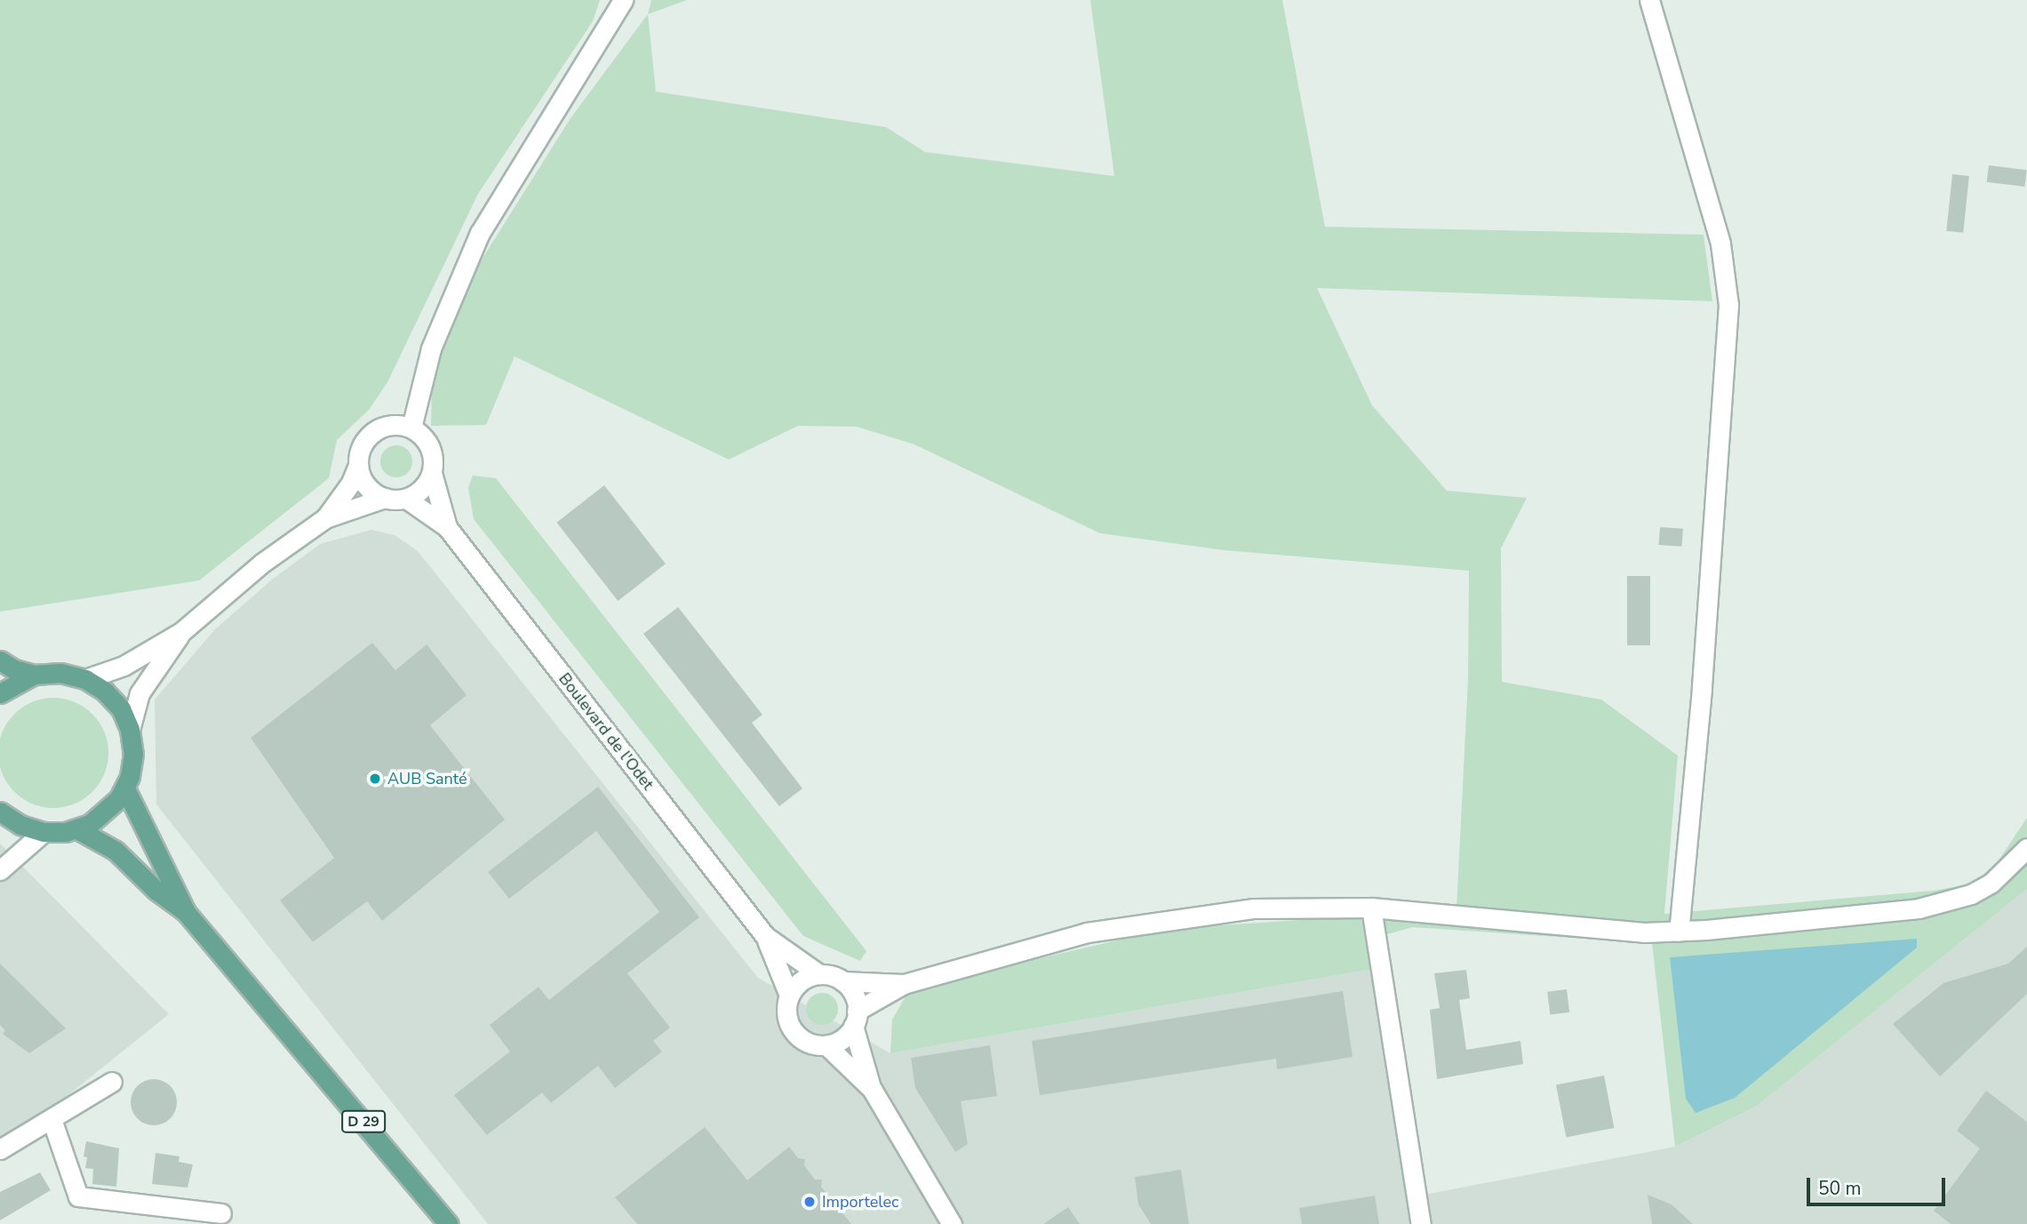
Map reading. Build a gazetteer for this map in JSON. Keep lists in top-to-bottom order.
{
  "streets": {
    "main road": ["D 29"],
    "street": ["Boulevard de l'Odet"]
  },
  "places": ["AUB Santé", "Importelec"],
  "scale_bar": "50 m"
}
